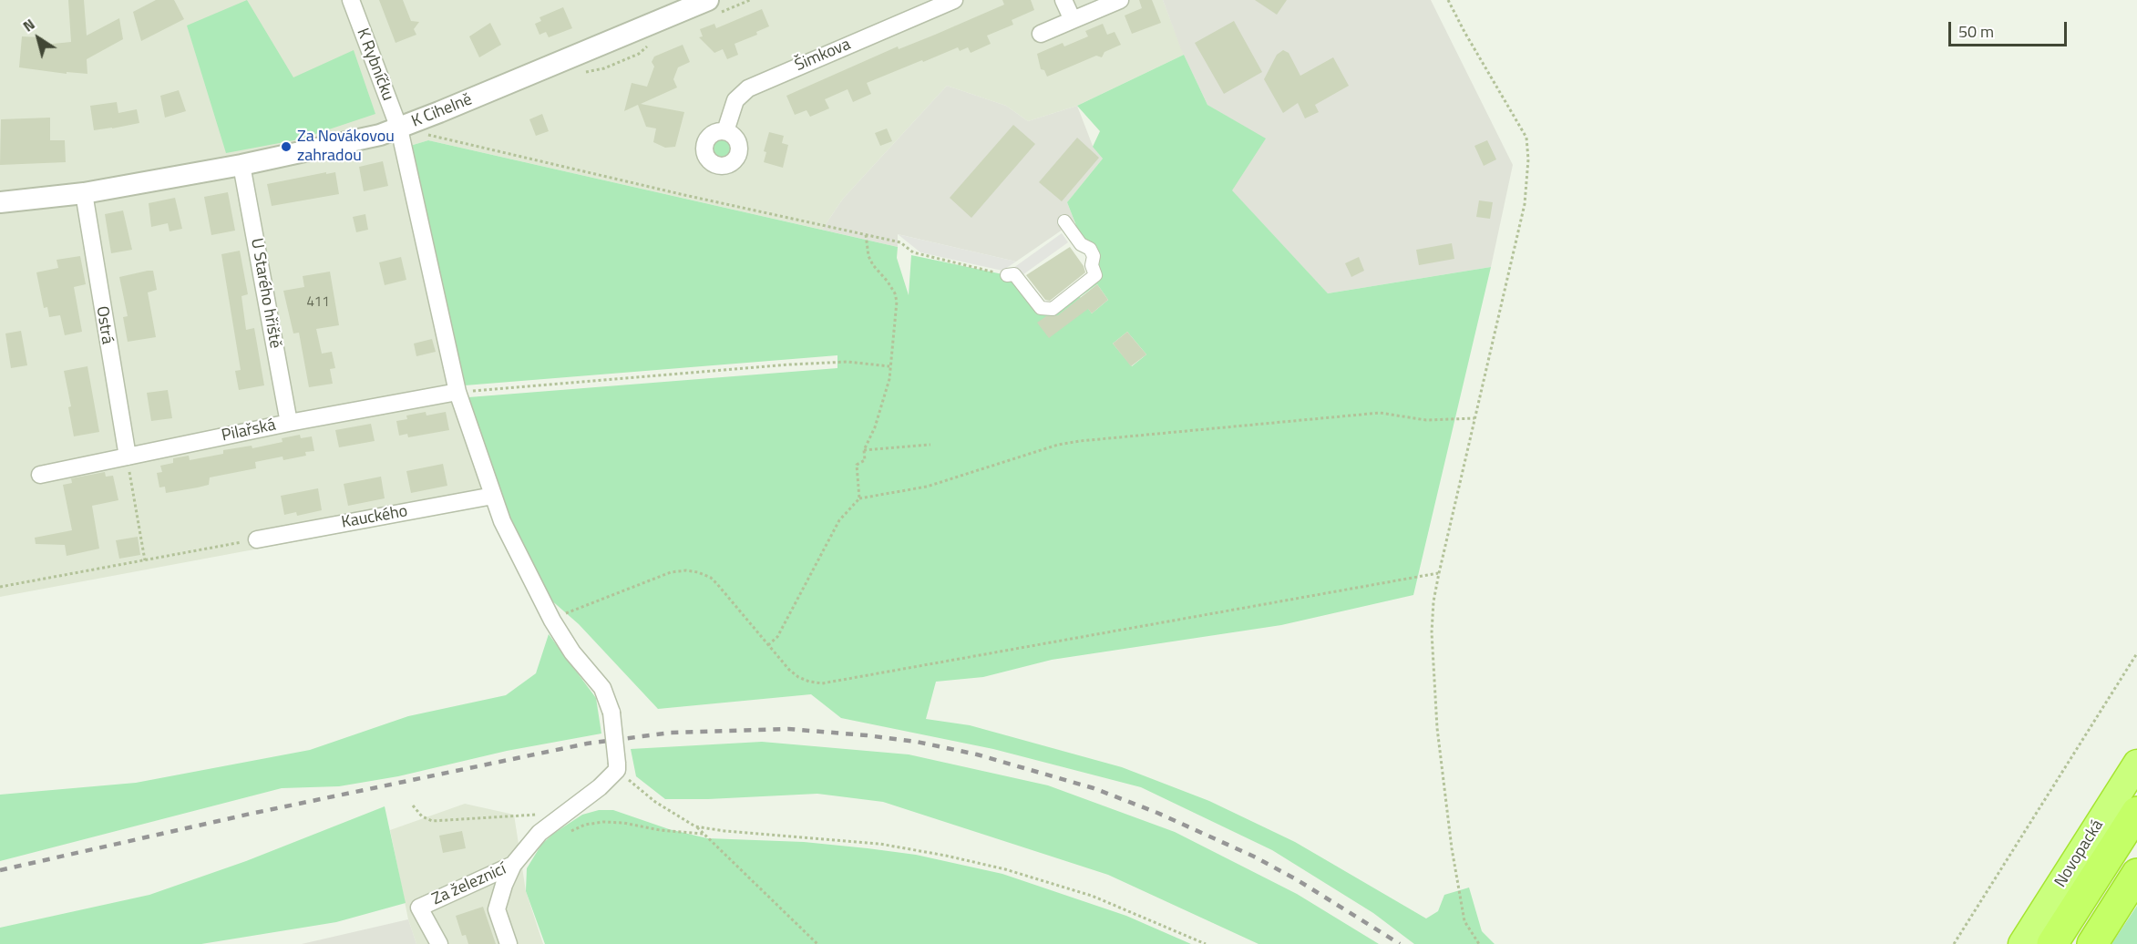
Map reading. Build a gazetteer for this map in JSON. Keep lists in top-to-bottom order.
{
  "streets": {
    "highway": ["Novopacká"],
    "street": [
      "Šimkova",
      "K Rybníčku",
      "K Cihelně",
      "U Starého hřiště",
      "Ostrá",
      "Pilařská",
      "Kauckého",
      "Za železnicí"
    ]
  },
  "crossings": [
    ["K Rybníčku", "K Cihelně"],
    ["K Cihelně", "U Starého hřiště"],
    ["K Cihelně", "Ostrá"],
    ["U Starého hřiště", "Pilařská"],
    ["Ostrá", "Pilařská"]
  ],
  "places": ["Za Novákovou zahradou"],
  "house_numbers": ["411"],
  "scale_bar": "50 m",
  "north": "top left"
}
